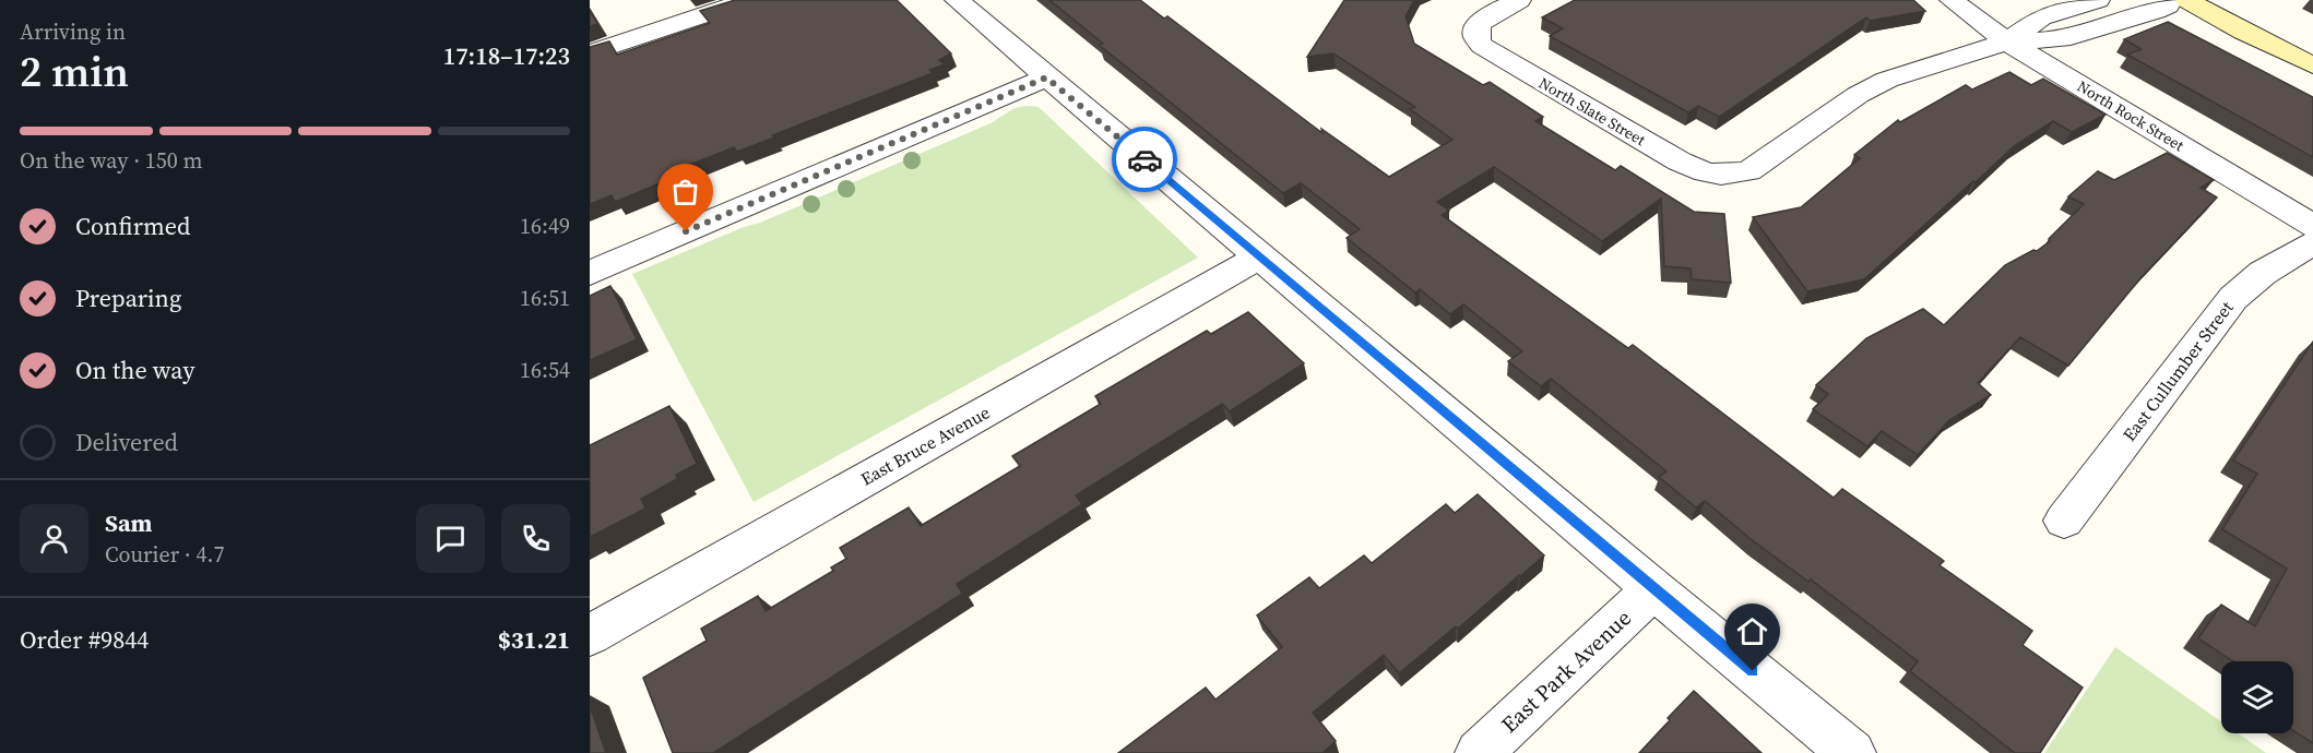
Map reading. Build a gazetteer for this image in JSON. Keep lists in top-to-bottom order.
{
  "streets": {
    "street": [
      "North Slate Street",
      "North Rock Street",
      "East Cullumber Street",
      "East Bruce Avenue",
      "East Park Avenue"
    ]
  },
  "crossings": [
    ["North Slate Street", "North Rock Street"]
  ],
  "page": {
    "heading": ["2 min", "Arriving in", "17:18–17:23"],
    "panel": [
      "Sam",
      "Courier · 4.7",
      "Order #9844",
      "$31.21"
    ],
    "bar": "On the way · 150 m",
    "list": [
      ["Confirmed", "16:49"],
      ["Preparing", "16:51"],
      ["On the way", "16:54"],
      "Delivered"
    ]
  }
}
